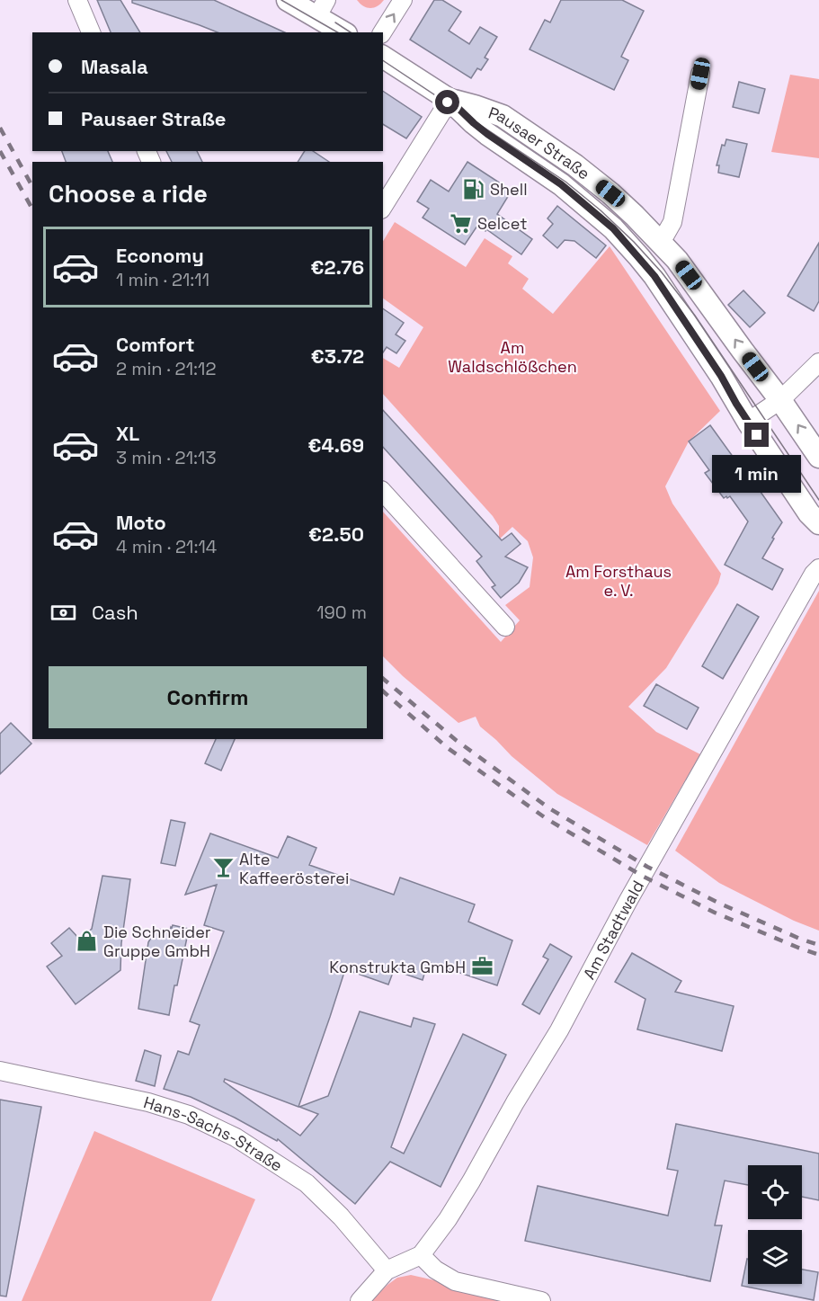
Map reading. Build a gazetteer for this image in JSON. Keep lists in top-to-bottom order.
{
  "streets": {
    "main road": ["Pausaer Straße"],
    "street": ["Am Stadtwald", "Hans-Sachs-Straße"]
  },
  "crossings": [
    ["Am Stadtwald", "Hans-Sachs-Straße"]
  ],
  "parks": ["Am Waldschlößchen", "Am Forsthaus e. V."],
  "places": {
    "fuel station": ["Shell"],
    "supermarket": ["Selcet"],
    "bar": ["Alte Kaffeerösterei"],
    "shop": ["Die Schneider Gruppe GmbH"],
    "office": ["Konstrukta GmbH"]
  },
  "page": {
    "banner": ["Masala", "Pausaer Straße"],
    "heading": "Choose a ride",
    "list": [
      {
        "name": "Economy",
        "note": "1 min · 21:11",
        "value": "€2.76"
      },
      {
        "name": "Comfort",
        "note": "2 min · 21:12",
        "value": "€3.72"
      },
      {
        "name": "XL",
        "note": "3 min · 21:13",
        "value": "€4.69"
      },
      {
        "name": "Moto",
        "note": "4 min · 21:14",
        "value": "€2.50"
      }
    ],
    "bubble": "1 min",
    "pay": ["Cash", "190 m"],
    "buttons": "Confirm"
  }
}
